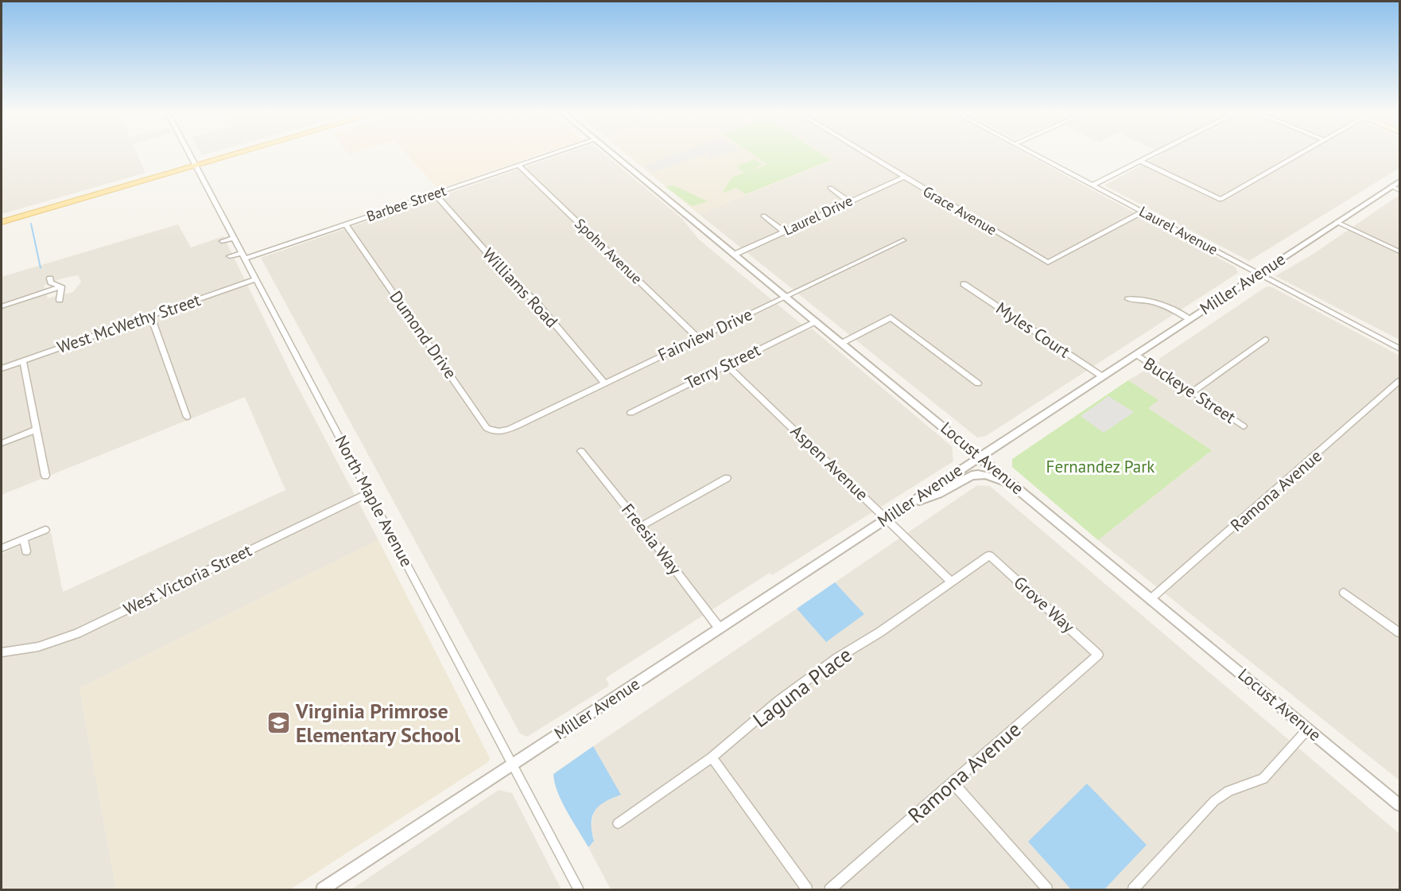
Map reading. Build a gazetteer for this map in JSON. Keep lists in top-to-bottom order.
{
  "streets": {
    "street": [
      "Barbee Street",
      "Grace Avenue",
      "Laurel Drive",
      "Laurel Avenue",
      "Spohn Avenue",
      "Miller Avenue",
      "Williams Road",
      "West McWethy Street",
      "Myles Court",
      "Dumond Drive",
      "Fairview Drive",
      "Terry Street",
      "Buckeye Street",
      "Locust Avenue",
      "Aspen Avenue",
      "Ramona Avenue",
      "North Maple Avenue",
      "Freesia Way",
      "West Victoria Street",
      "Grove Way",
      "Laguna Place"
    ]
  },
  "crossings": [
    ["Barbee Street", "Spohn Avenue"],
    ["Barbee Street", "Williams Road"],
    ["Barbee Street", "Dumond Drive"],
    ["Barbee Street", "North Maple Avenue"],
    ["Grace Avenue", "Laurel Drive"],
    ["Grace Avenue", "Laurel Avenue"],
    ["Laurel Drive", "Locust Avenue"],
    ["Laurel Avenue", "Miller Avenue"],
    ["Spohn Avenue", "Fairview Drive"],
    ["Miller Avenue", "Myles Court"],
    ["Miller Avenue", "Buckeye Street"],
    ["Miller Avenue", "Locust Avenue"],
    ["Miller Avenue", "Aspen Avenue"],
    ["Miller Avenue", "North Maple Avenue"],
    ["Miller Avenue", "Freesia Way"],
    ["Williams Road", "Fairview Drive"],
    ["West McWethy Street", "North Maple Avenue"],
    ["Dumond Drive", "Fairview Drive"],
    ["Fairview Drive", "Locust Avenue"],
    ["Terry Street", "Locust Avenue"],
    ["Terry Street", "Aspen Avenue"],
    ["Locust Avenue", "Ramona Avenue"],
    ["Aspen Avenue", "Laguna Place"],
    ["Ramona Avenue", "Grove Way"],
    ["North Maple Avenue", "West Victoria Street"],
    ["Grove Way", "Laguna Place"]
  ],
  "parks": ["Fernandez Park"],
  "places": {
    "school or university": ["Virginia Primrose Elementary School"]
  }
}
